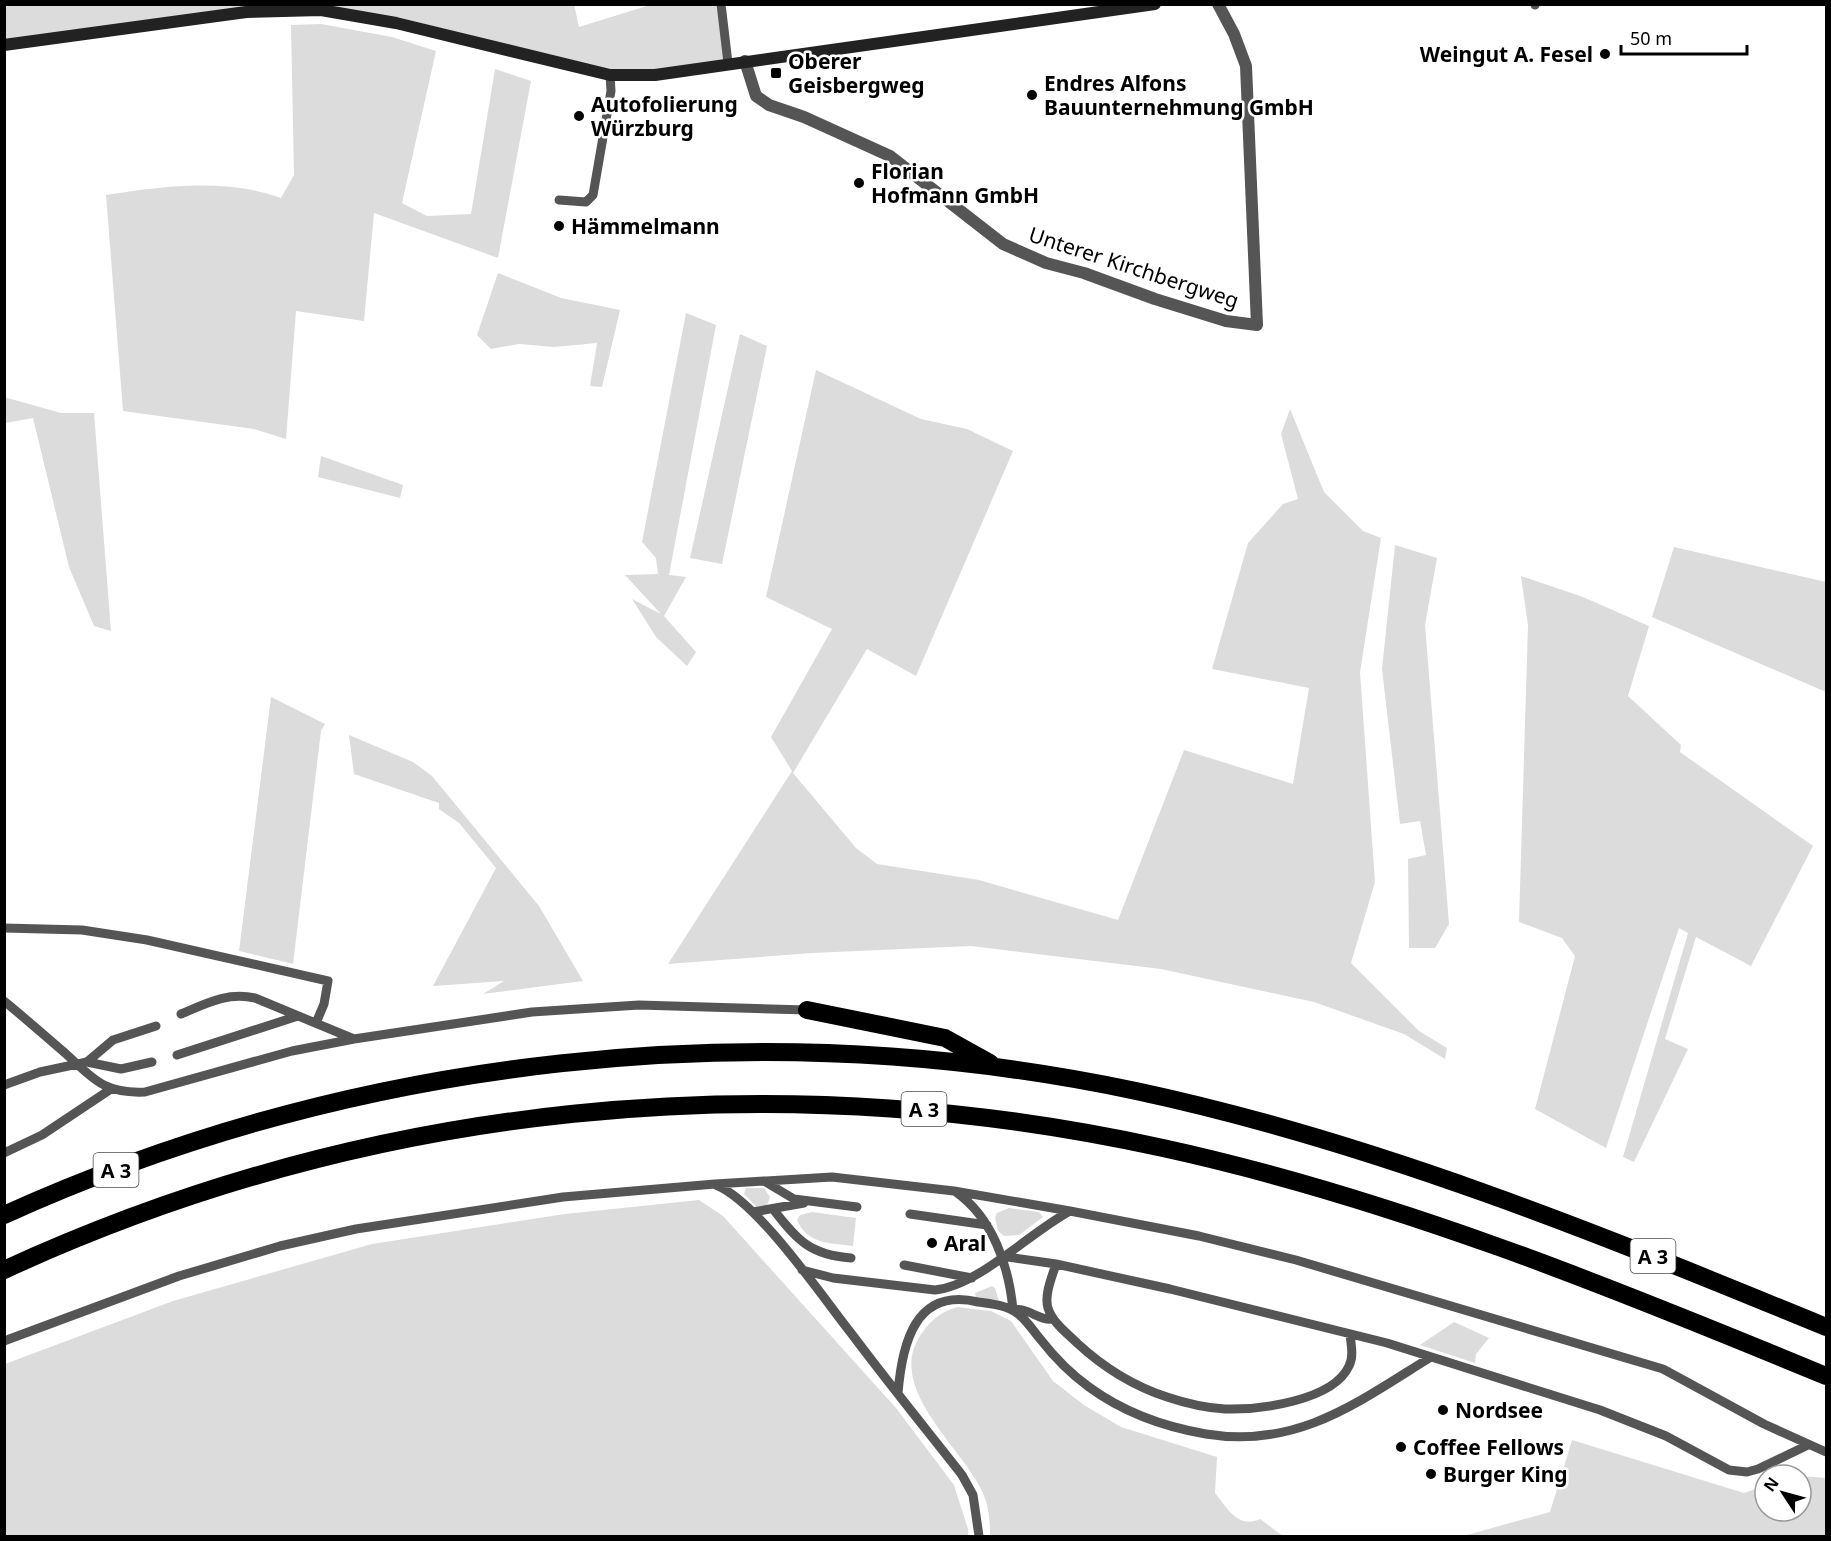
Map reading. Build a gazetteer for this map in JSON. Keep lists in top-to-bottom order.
{
  "streets": {
    "highway": ["A 3"],
    "street": ["Unterer Kirchbergweg"]
  },
  "places": {
    "other": [
      "Weingut A. Fesel",
      "Endres Alfons Bauunternehmung GmbH",
      "Autofolierung Würzburg",
      "Florian Hofmann GmbH",
      "Hämmelmann",
      "Aral",
      "Nordsee",
      "Coffee Fellows",
      "Burger King"
    ],
    "transit": ["Oberer Geisbergweg"]
  },
  "scale_bar": "50 m",
  "north": "top left"
}
